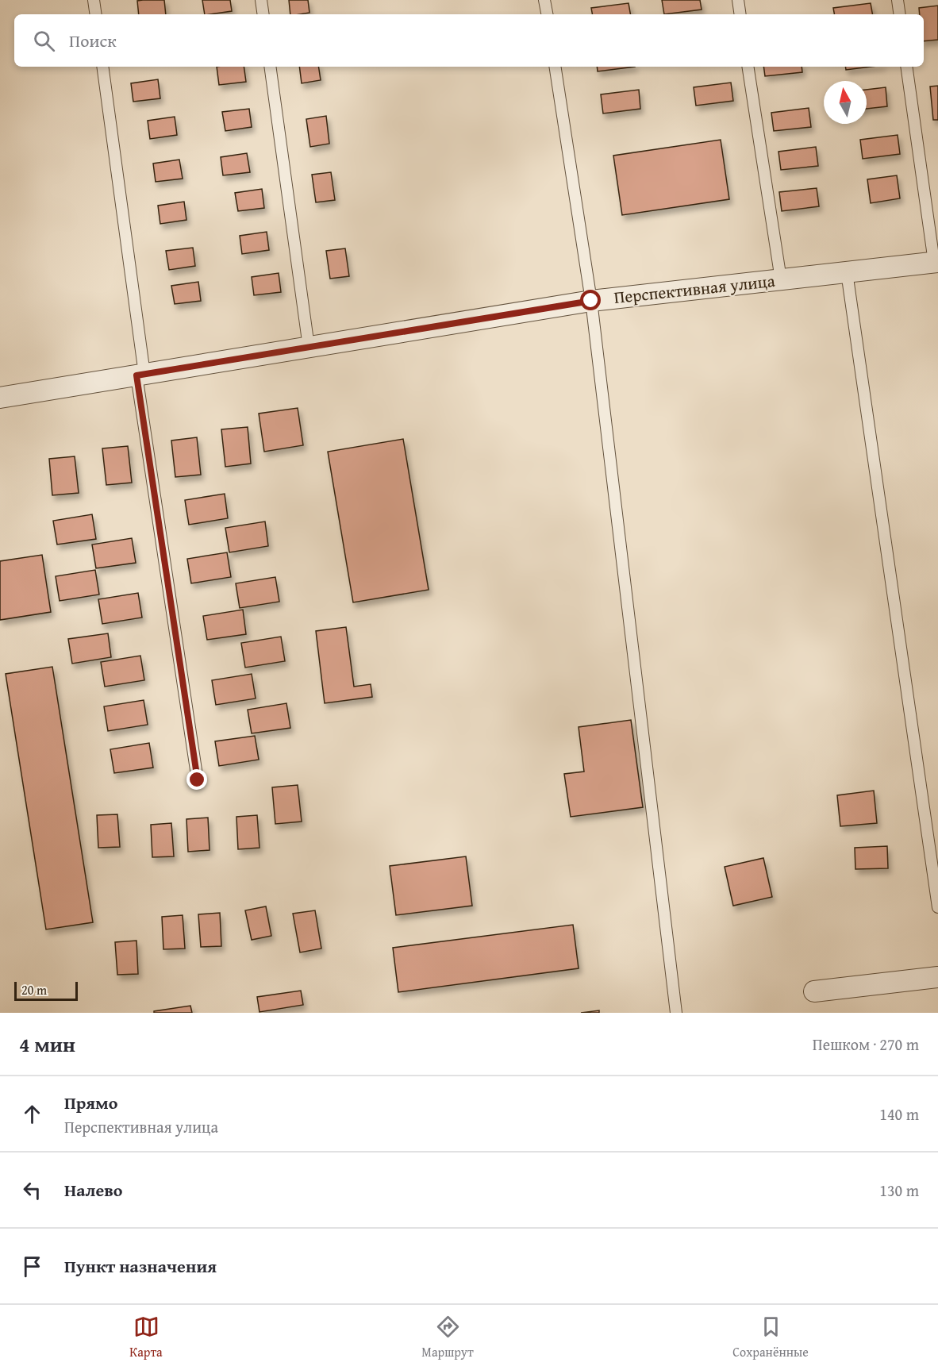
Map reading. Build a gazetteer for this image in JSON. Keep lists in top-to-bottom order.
{
  "streets": {
    "street": ["Перспективная улица"]
  },
  "scale_bar": "20 m",
  "north": "top",
  "page": {
    "search": "Поиск",
    "scale": "20 m",
    "heading": ["4 мин", "Пешком · 270 m"],
    "list": [
      ["Прямо", "Перспективная улица", "140 m"],
      ["Налево", "130 m"],
      "Пункт назначения"
    ],
    "nav": ["Карта", "Маршрут", "Сохранённые"]
  }
}
